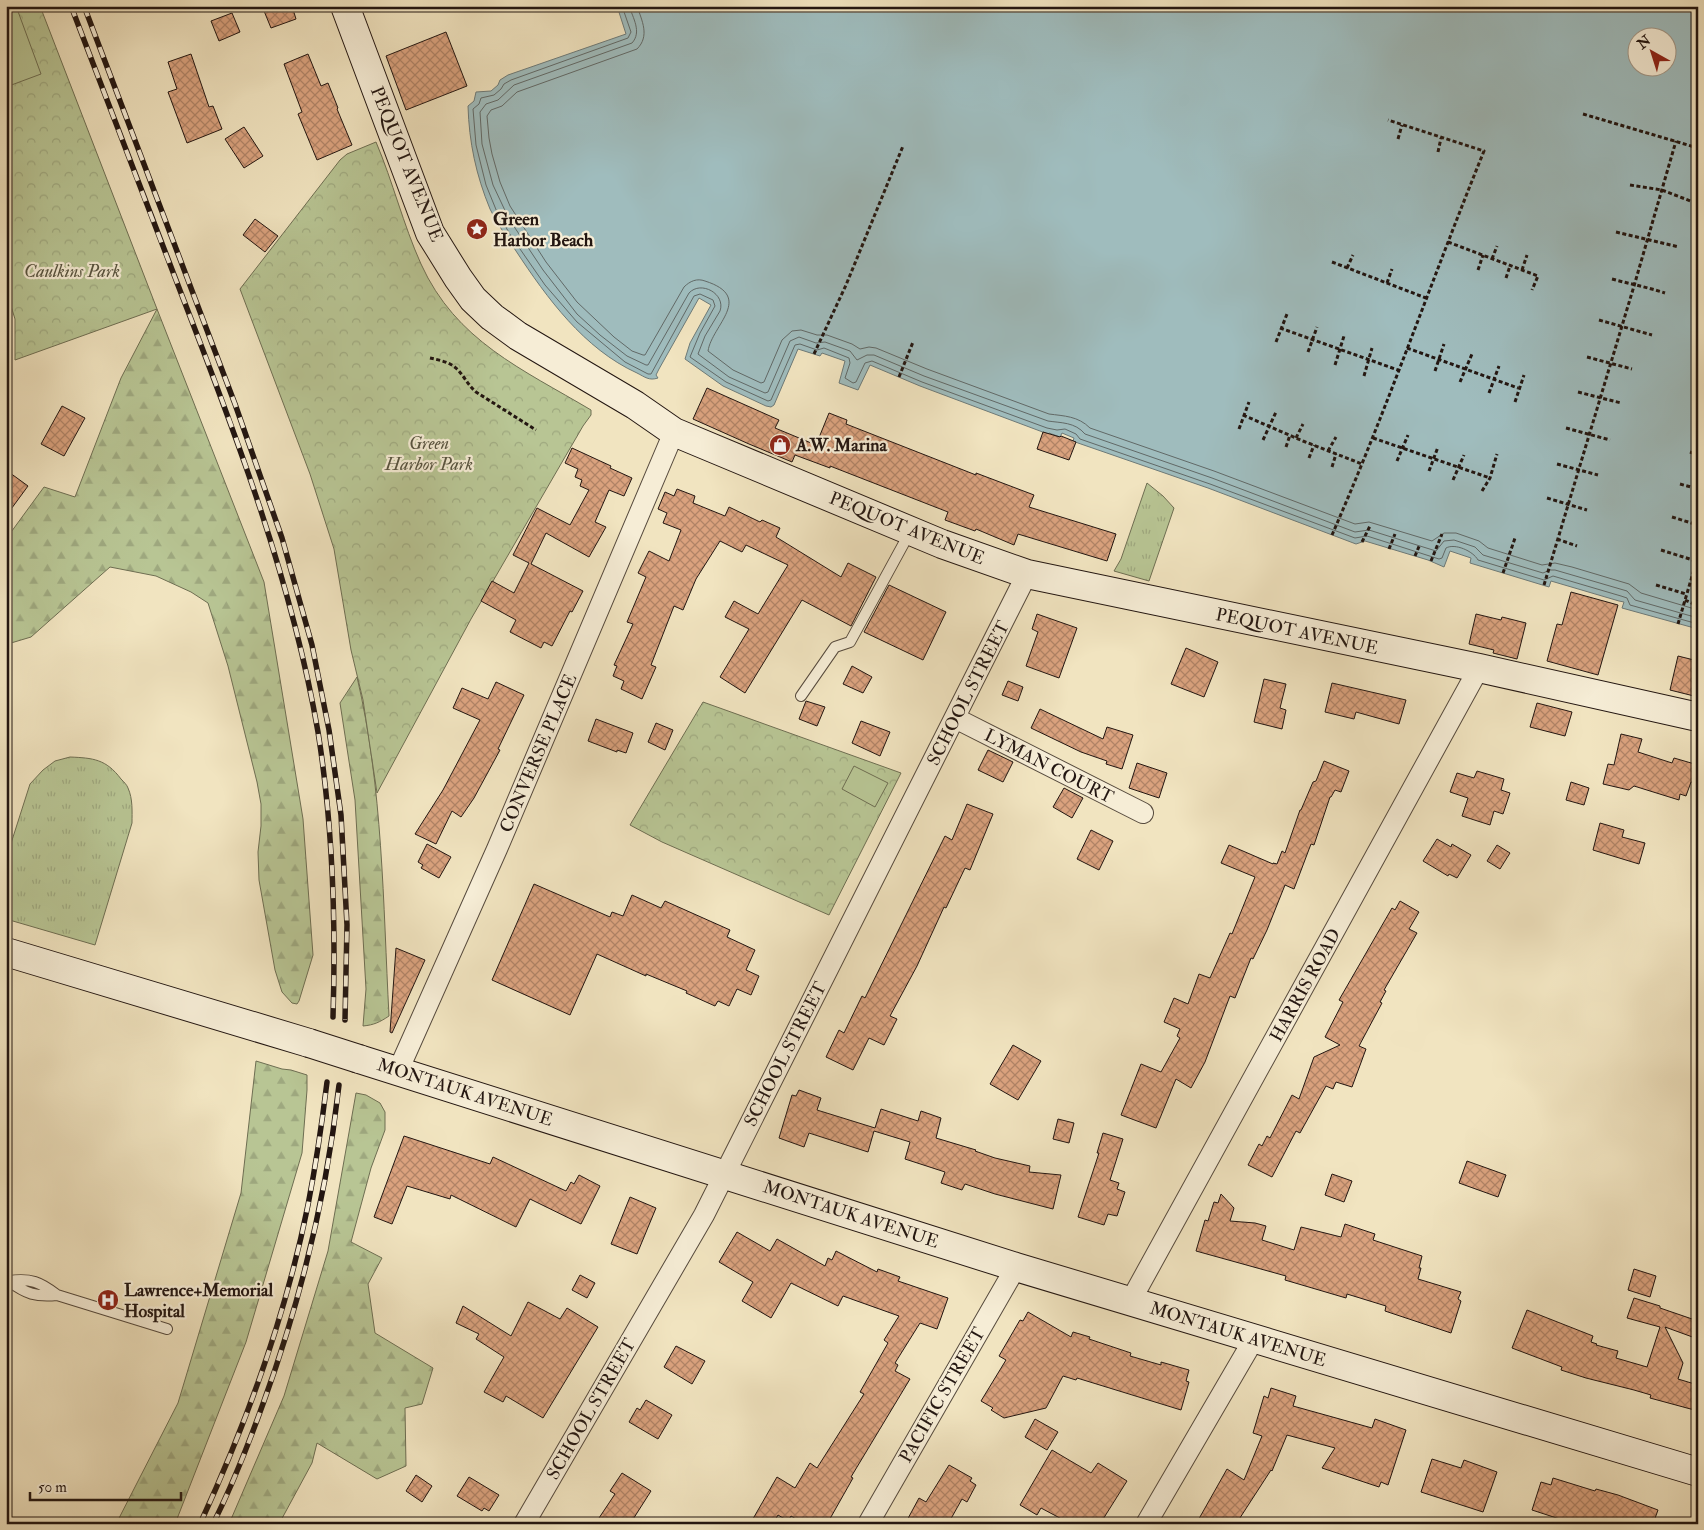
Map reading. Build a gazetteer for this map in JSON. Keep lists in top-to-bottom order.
{
  "streets": {
    "street": [
      "PEQUOT AVENUE",
      "SCHOOL STREET",
      "CONVERSE PLACE",
      "LYMAN COURT",
      "HARRIS ROAD",
      "MONTAUK AVENUE",
      "PACIFIC STREET"
    ]
  },
  "crossings": [
    ["PEQUOT AVENUE", "SCHOOL STREET"],
    ["PEQUOT AVENUE", "CONVERSE PLACE"],
    ["PEQUOT AVENUE", "HARRIS ROAD"],
    ["SCHOOL STREET", "LYMAN COURT"],
    ["SCHOOL STREET", "MONTAUK AVENUE"],
    ["CONVERSE PLACE", "MONTAUK AVENUE"],
    ["HARRIS ROAD", "MONTAUK AVENUE"],
    ["MONTAUK AVENUE", "PACIFIC STREET"]
  ],
  "parks": ["Caulkins Park", "Green Harbor Park"],
  "places": {
    "place": ["Green Harbor Beach"],
    "shop": ["A.W. Marina"],
    "hospital": ["Lawrence+Memorial Hospital"]
  },
  "scale_bar": "50 m",
  "north": "top left"
}
